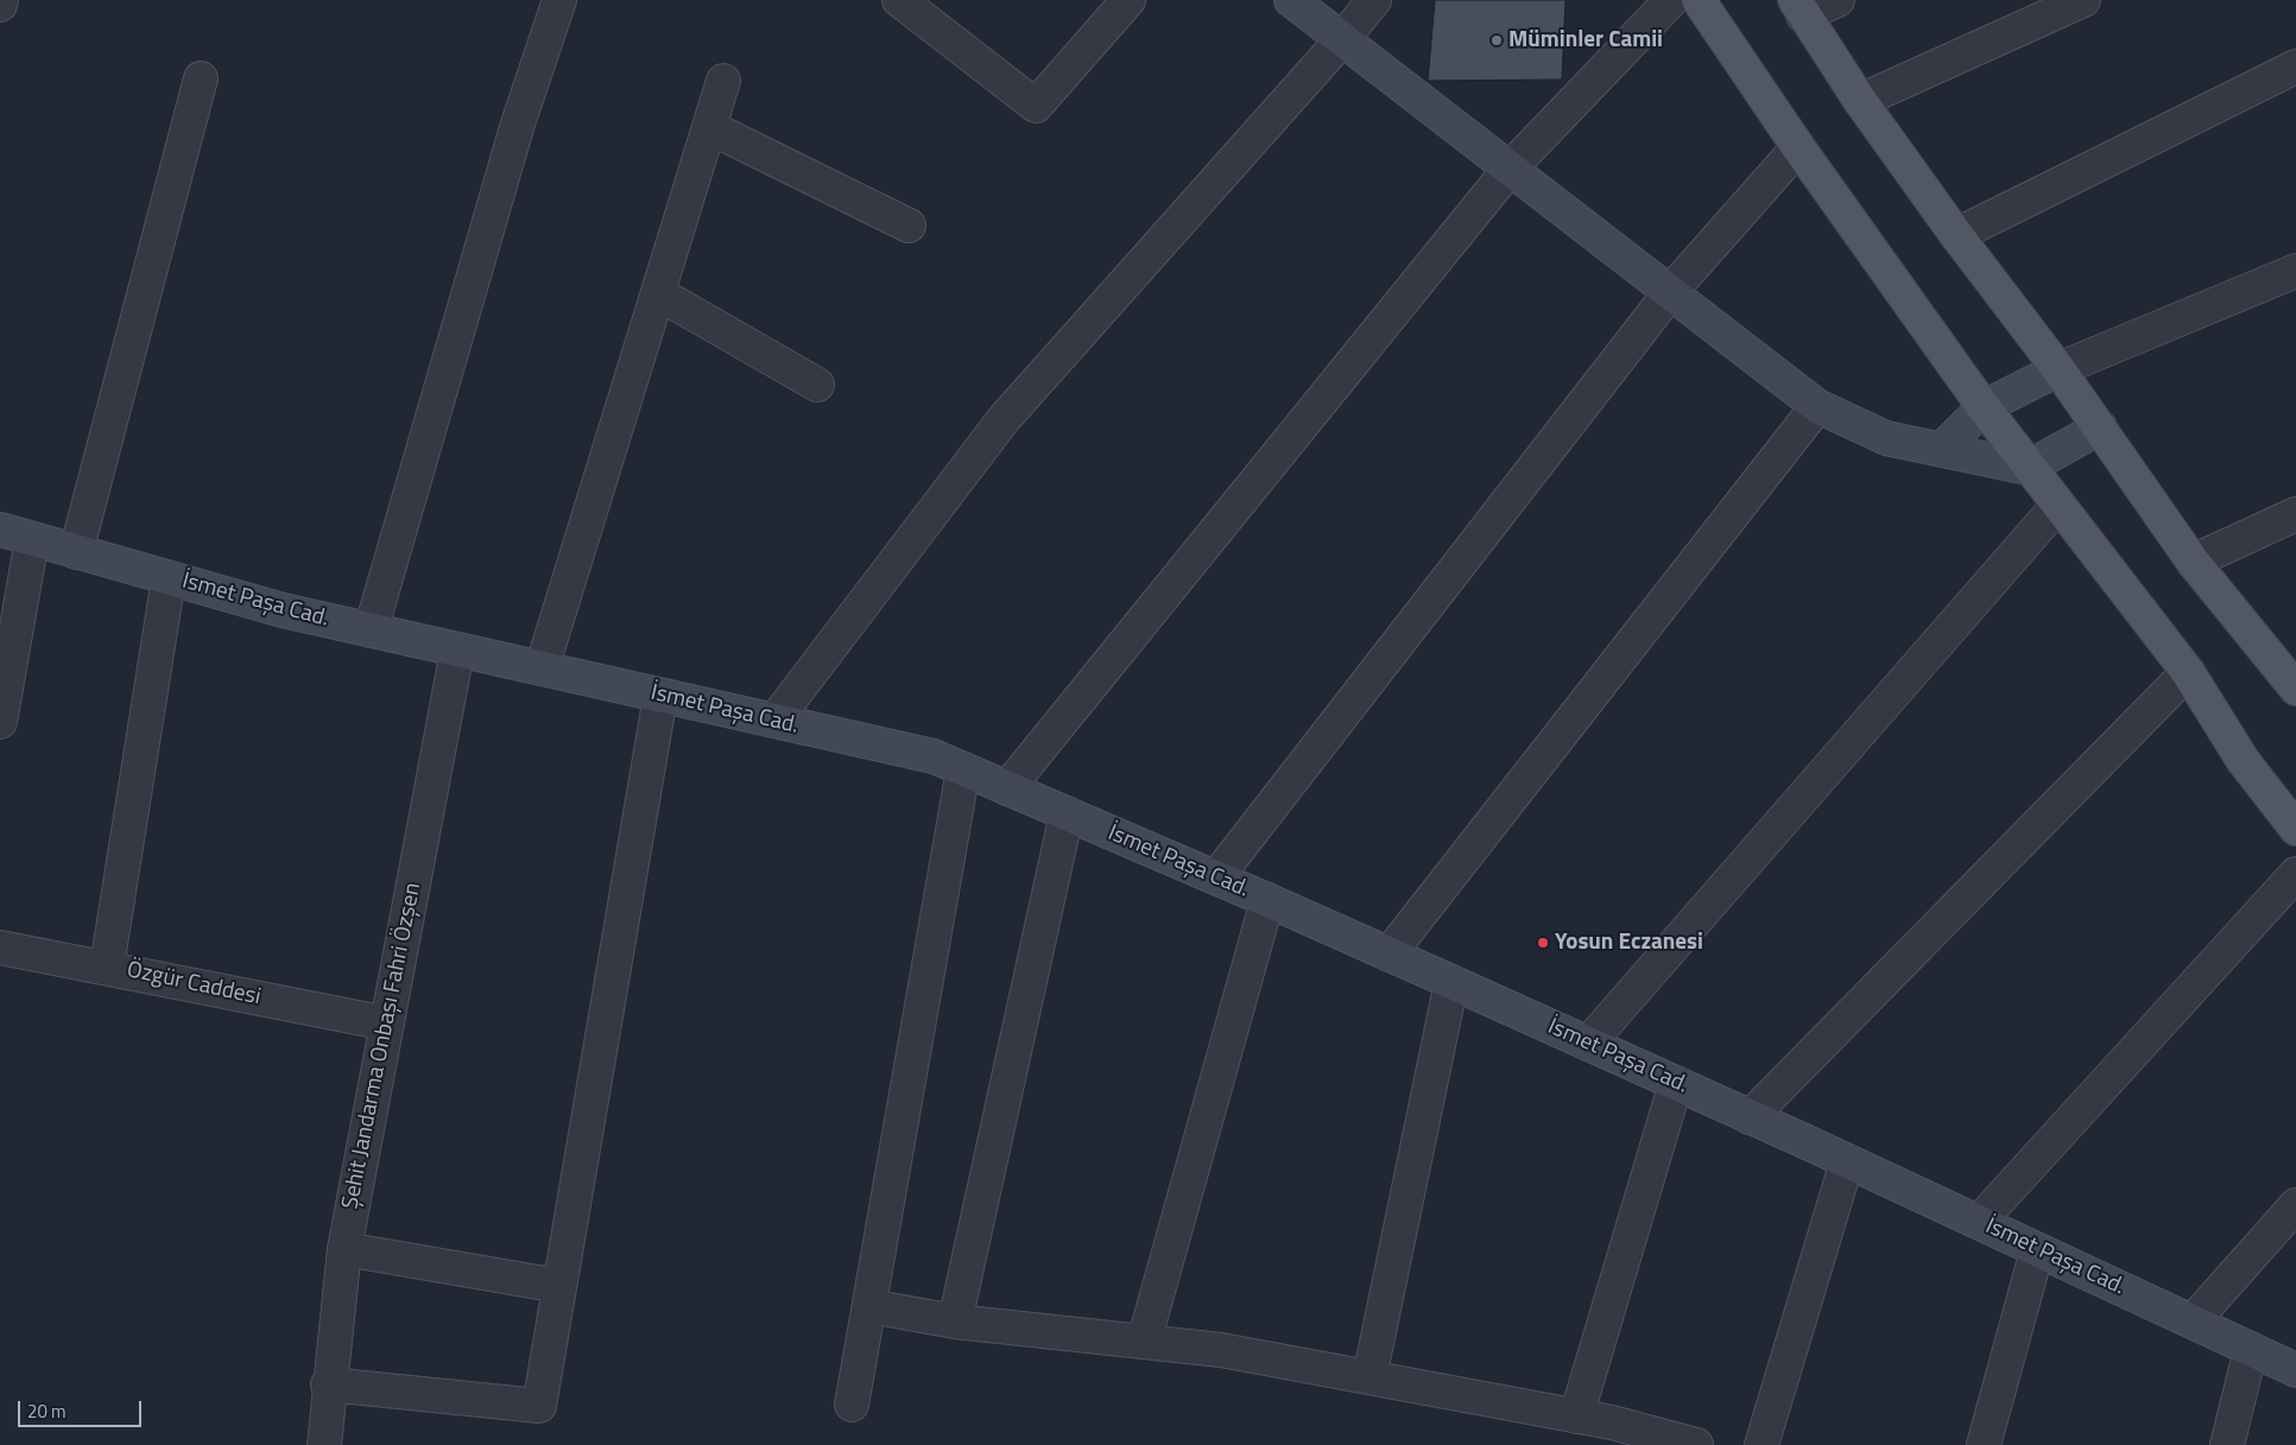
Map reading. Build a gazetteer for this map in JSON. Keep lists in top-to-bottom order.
{
  "streets": {
    "main road": ["İsmet Paşa Cad."],
    "street": ["Özgür Caddesi", "Şehit Jandarma Onbaşı Fahri Özşen"]
  },
  "crossings": [
    ["İsmet Paşa Cad.", "Şehit Jandarma Onbaşı Fahri Özşen"],
    ["Özgür Caddesi", "Şehit Jandarma Onbaşı Fahri Özşen"]
  ],
  "places": ["Müminler Camii", "Yosun Eczanesi"],
  "scale_bar": "20 m"
}
